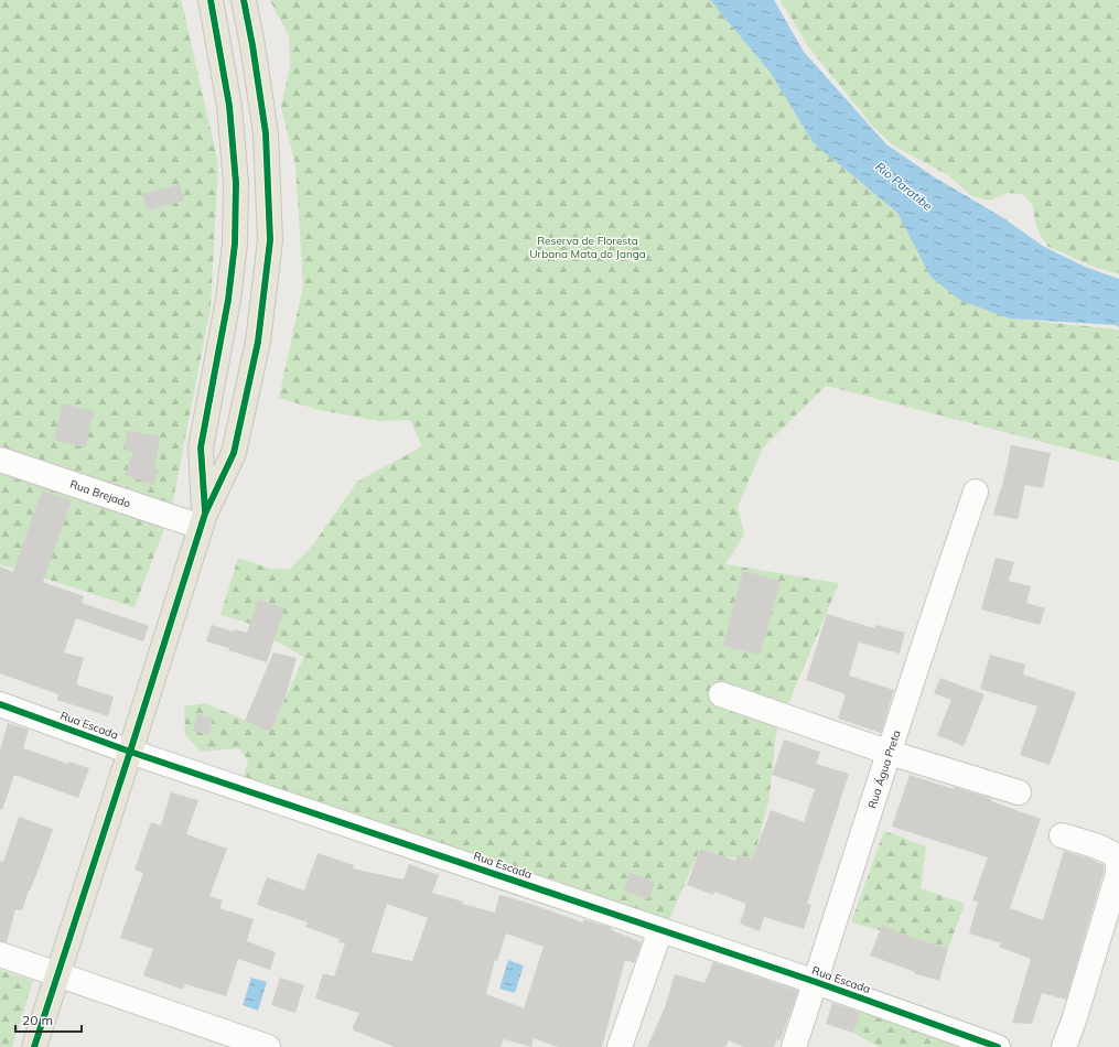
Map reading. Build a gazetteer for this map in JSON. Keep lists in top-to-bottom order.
{
  "streets": {
    "street": ["Rua Brejado", "Rua Escada", "Rua Água Preta"]
  },
  "crossings": [
    ["Rua Escada", "Rua Água Preta"]
  ],
  "water": ["Rio Paratibe"],
  "parks": ["Reserva de Floresta Urbana Mata do Janga"],
  "scale_bar": "20 m"
}
